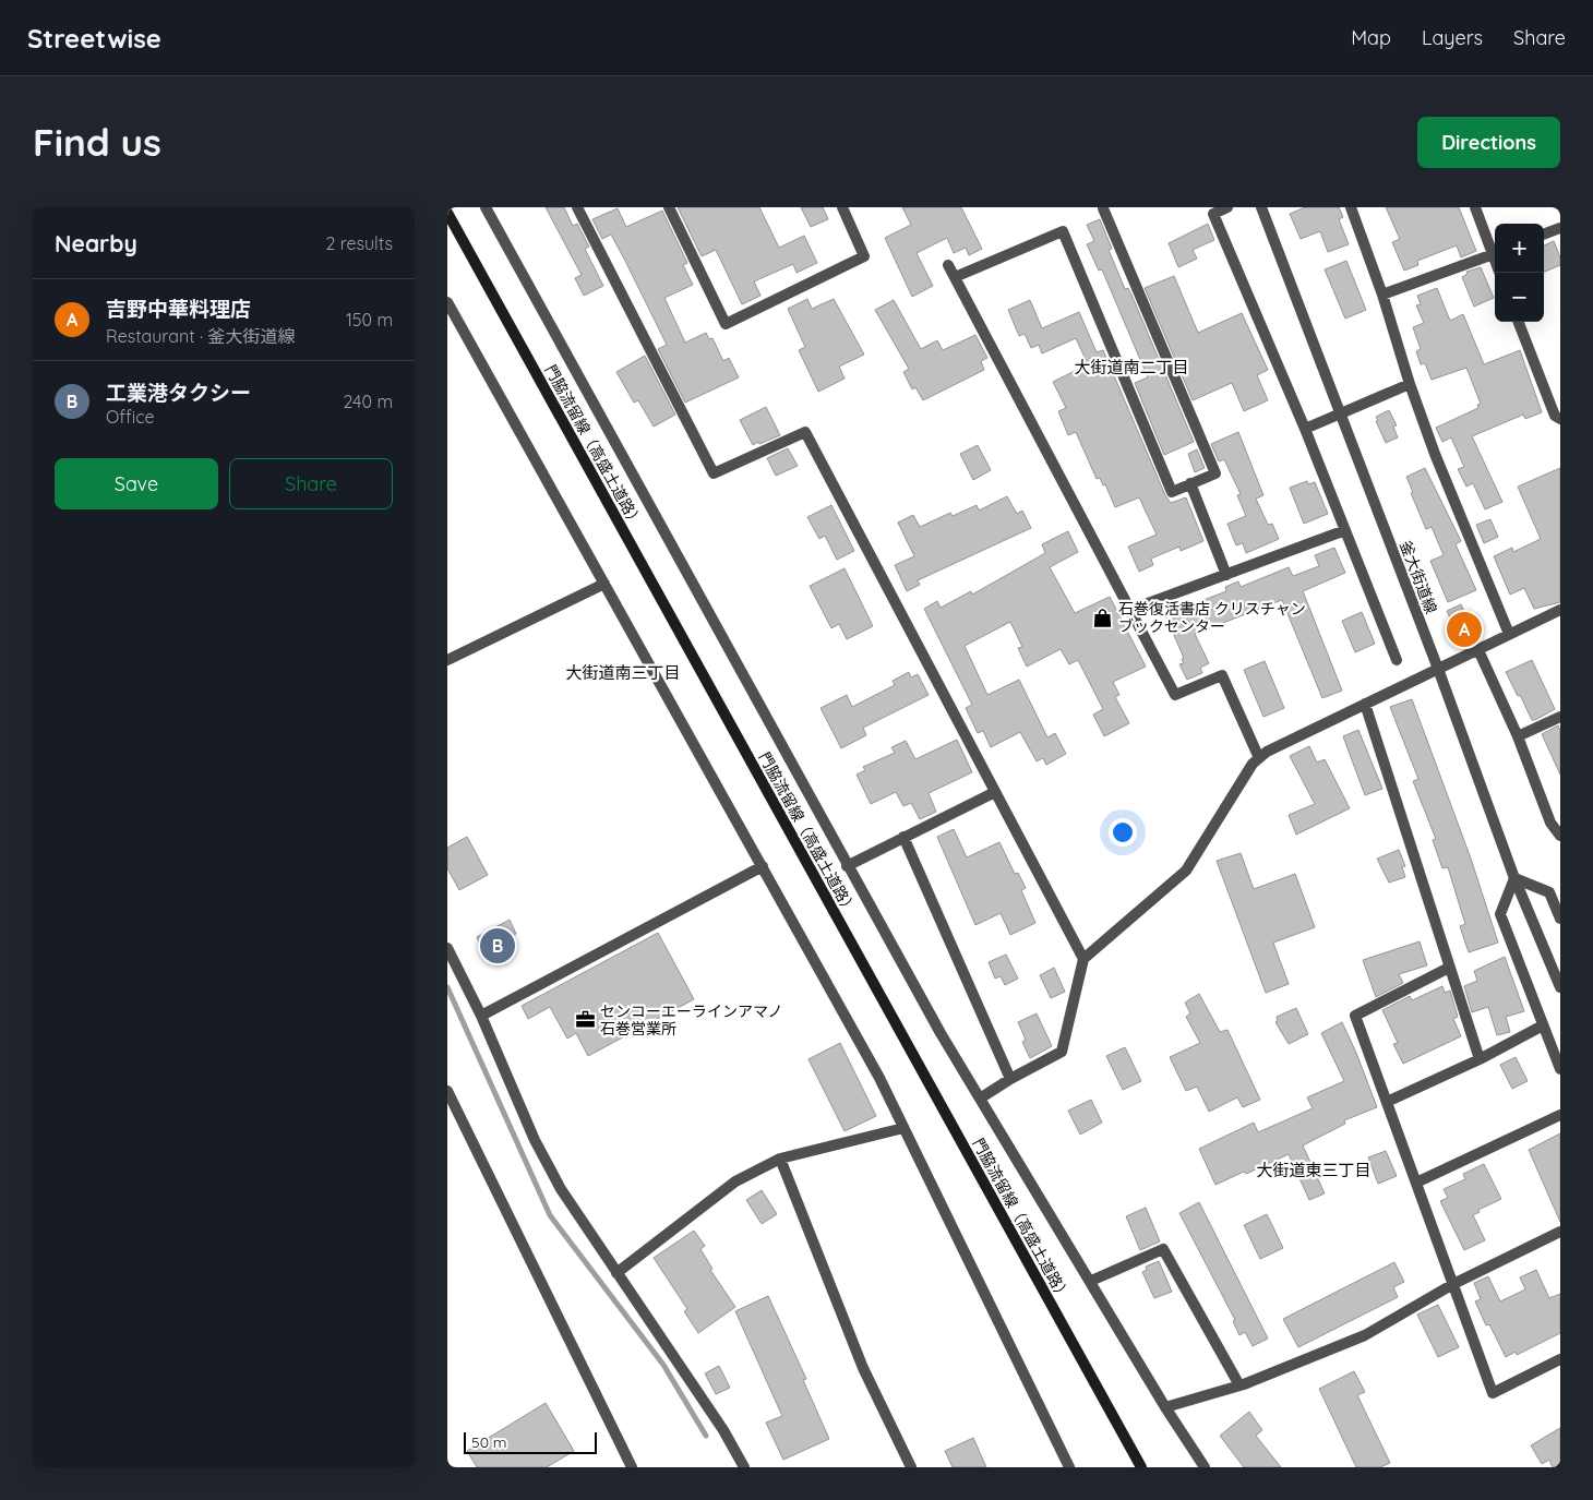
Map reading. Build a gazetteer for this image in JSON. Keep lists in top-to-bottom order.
{
  "streets": {
    "main road": ["門脇流留線（高盛土道路）"],
    "street": ["釜大街道線"]
  },
  "districts": ["大街道南二丁目", "大街道南三丁目", "大街道東三丁目"],
  "places": {
    "shop": ["石巻復活書店 クリスチャン ブックセンター"],
    "office": ["センコーエーラインアマノ 石巻営業所"]
  },
  "scale_bar": "50 m",
  "page": {
    "header": "Streetwise",
    "nav": ["Map", "Layers", "Share"],
    "buttons": [
      "Directions",
      ["Save", "Share"]
    ],
    "title": "Find us",
    "heading": ["Nearby", "2 results"],
    "map_buttons": ["+", "−"],
    "list": [
      {
        "mark": "A",
        "name": "吉野中華料理店",
        "note": "Restaurant · 釜大街道線",
        "value": "150 m"
      },
      {
        "mark": "B",
        "name": "工業港タクシー",
        "note": "Office",
        "value": "240 m"
      }
    ],
    "pins": ["A", "B"],
    "scale": "50 m"
  }
}
